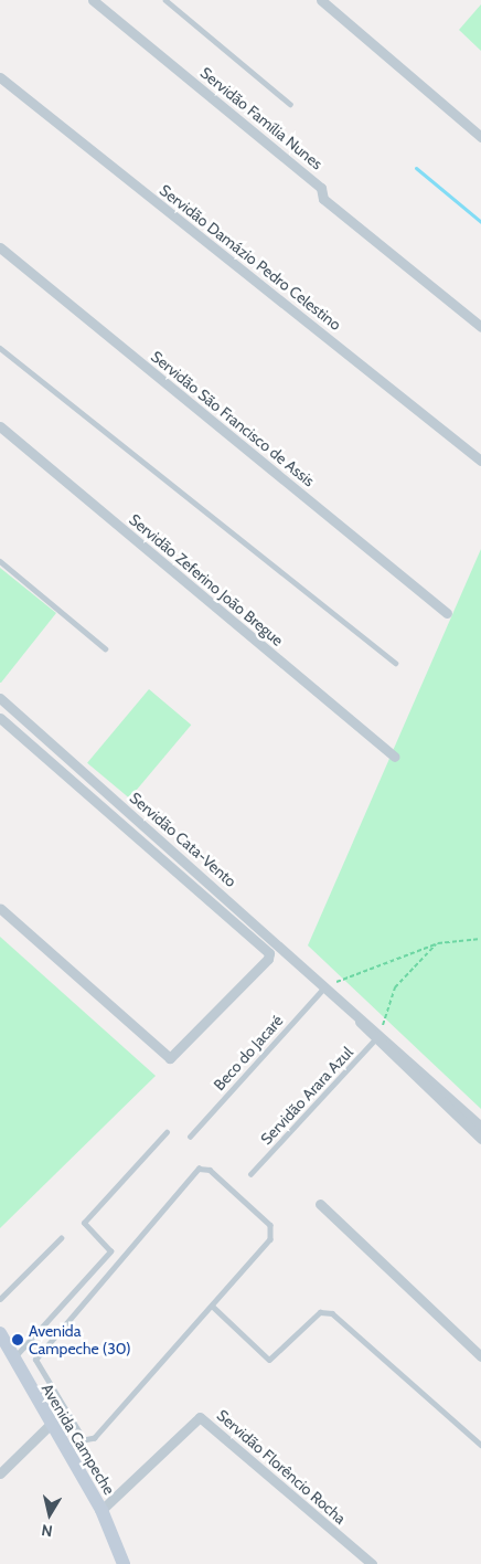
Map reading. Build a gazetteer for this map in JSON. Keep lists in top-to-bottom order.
{
  "streets": {
    "main road": ["Avenida Campeche"],
    "street": [
      "Servidão Família Nunes",
      "Servidão Damázio Pedro Celestino",
      "Servidão São Francisco de Assis",
      "Servidão Zeferino João Bregue",
      "Servidão Cata-Vento",
      "Servidão Florêncio Rocha"
    ],
    "lane": ["Beco do Jacaré", "Servidão Arara Azul"]
  },
  "crossings": [
    ["Servidão Cata-Vento", "Beco do Jacaré"],
    ["Servidão Cata-Vento", "Servidão Arara Azul"],
    ["Avenida Campeche", "Servidão Florêncio Rocha"]
  ],
  "places": ["Avenida Campeche (30)"],
  "north": "bottom"
}
